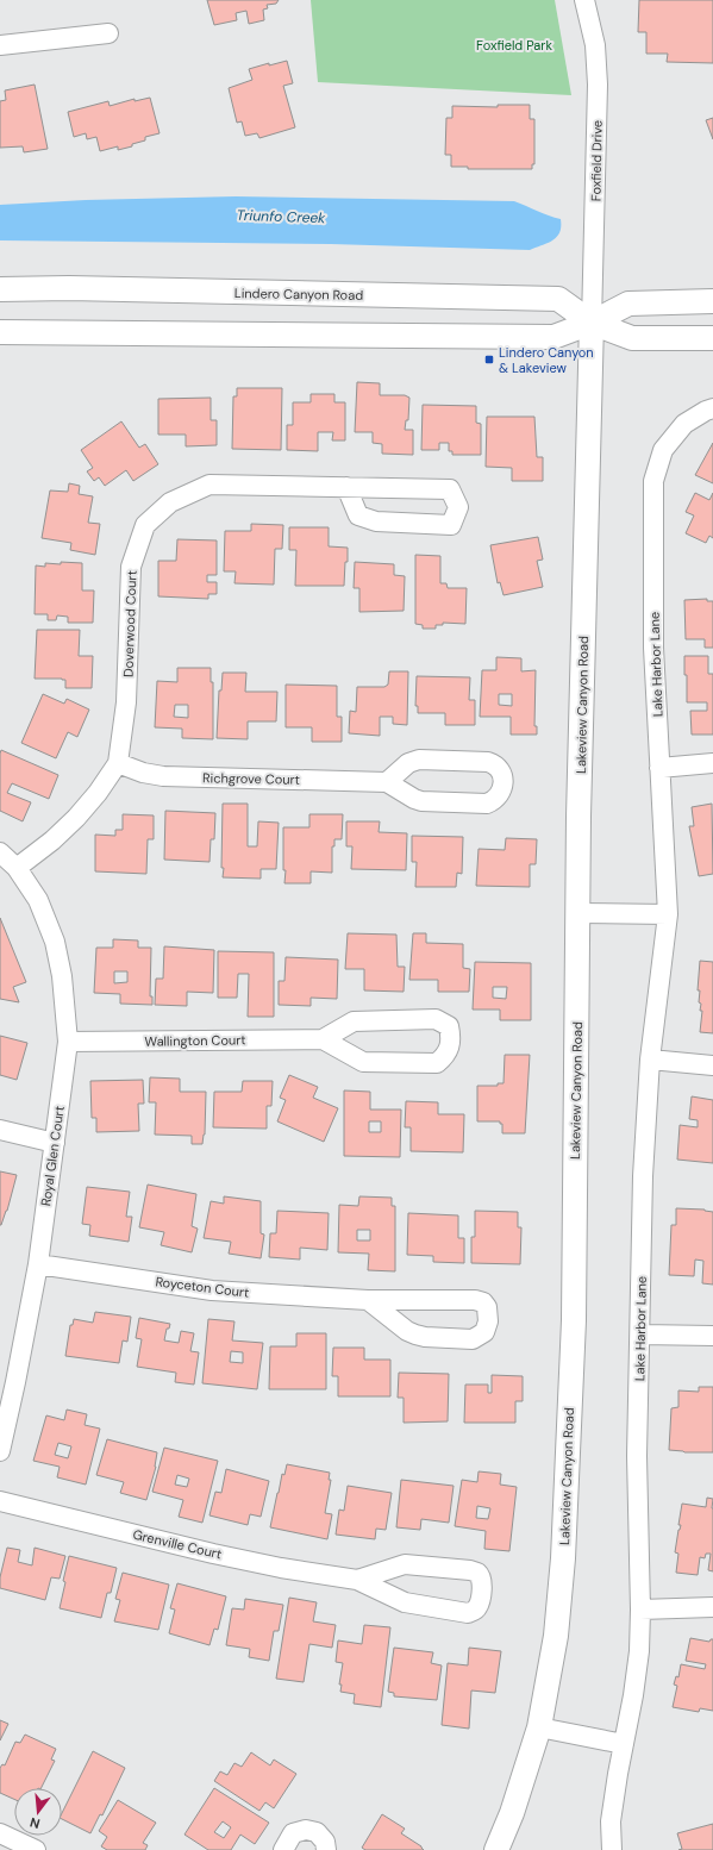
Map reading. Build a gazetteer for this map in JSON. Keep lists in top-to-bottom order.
{
  "streets": {
    "street": [
      "Foxfield Drive",
      "Lindero Canyon Road",
      "Doverwood Court",
      "Lake Harbor Lane",
      "Lakeview Canyon Road",
      "Richgrove Court",
      "Wallington Court",
      "Royal Glen Court",
      "Royceton Court",
      "Grenville Court"
    ]
  },
  "crossings": [
    ["Foxfield Drive", "Lindero Canyon Road"],
    ["Foxfield Drive", "Lakeview Canyon Road"],
    ["Lindero Canyon Road", "Lakeview Canyon Road"],
    ["Doverwood Court", "Richgrove Court"],
    ["Doverwood Court", "Royal Glen Court"],
    ["Wallington Court", "Royal Glen Court"],
    ["Royal Glen Court", "Royceton Court"]
  ],
  "water": ["Triunfo Creek"],
  "parks": ["Foxfield Park"],
  "places": {
    "transit": ["Lindero Canyon & Lakeview"]
  },
  "north": "bottom"
}
